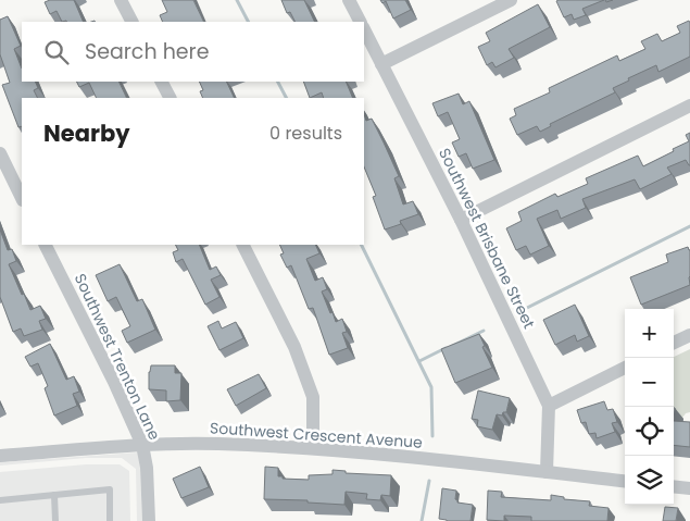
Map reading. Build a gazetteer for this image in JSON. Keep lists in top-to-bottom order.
{
  "streets": {
    "street": ["Southwest Brisbane Street", "Southwest Trenton Lane", "Southwest Crescent Avenue"]
  },
  "crossings": [
    ["Southwest Brisbane Street", "Southwest Crescent Avenue"],
    ["Southwest Trenton Lane", "Southwest Crescent Avenue"]
  ],
  "page": {
    "search": "Search here",
    "heading": ["Nearby", "0 results"],
    "map_buttons": ["+", "−"]
  }
}
